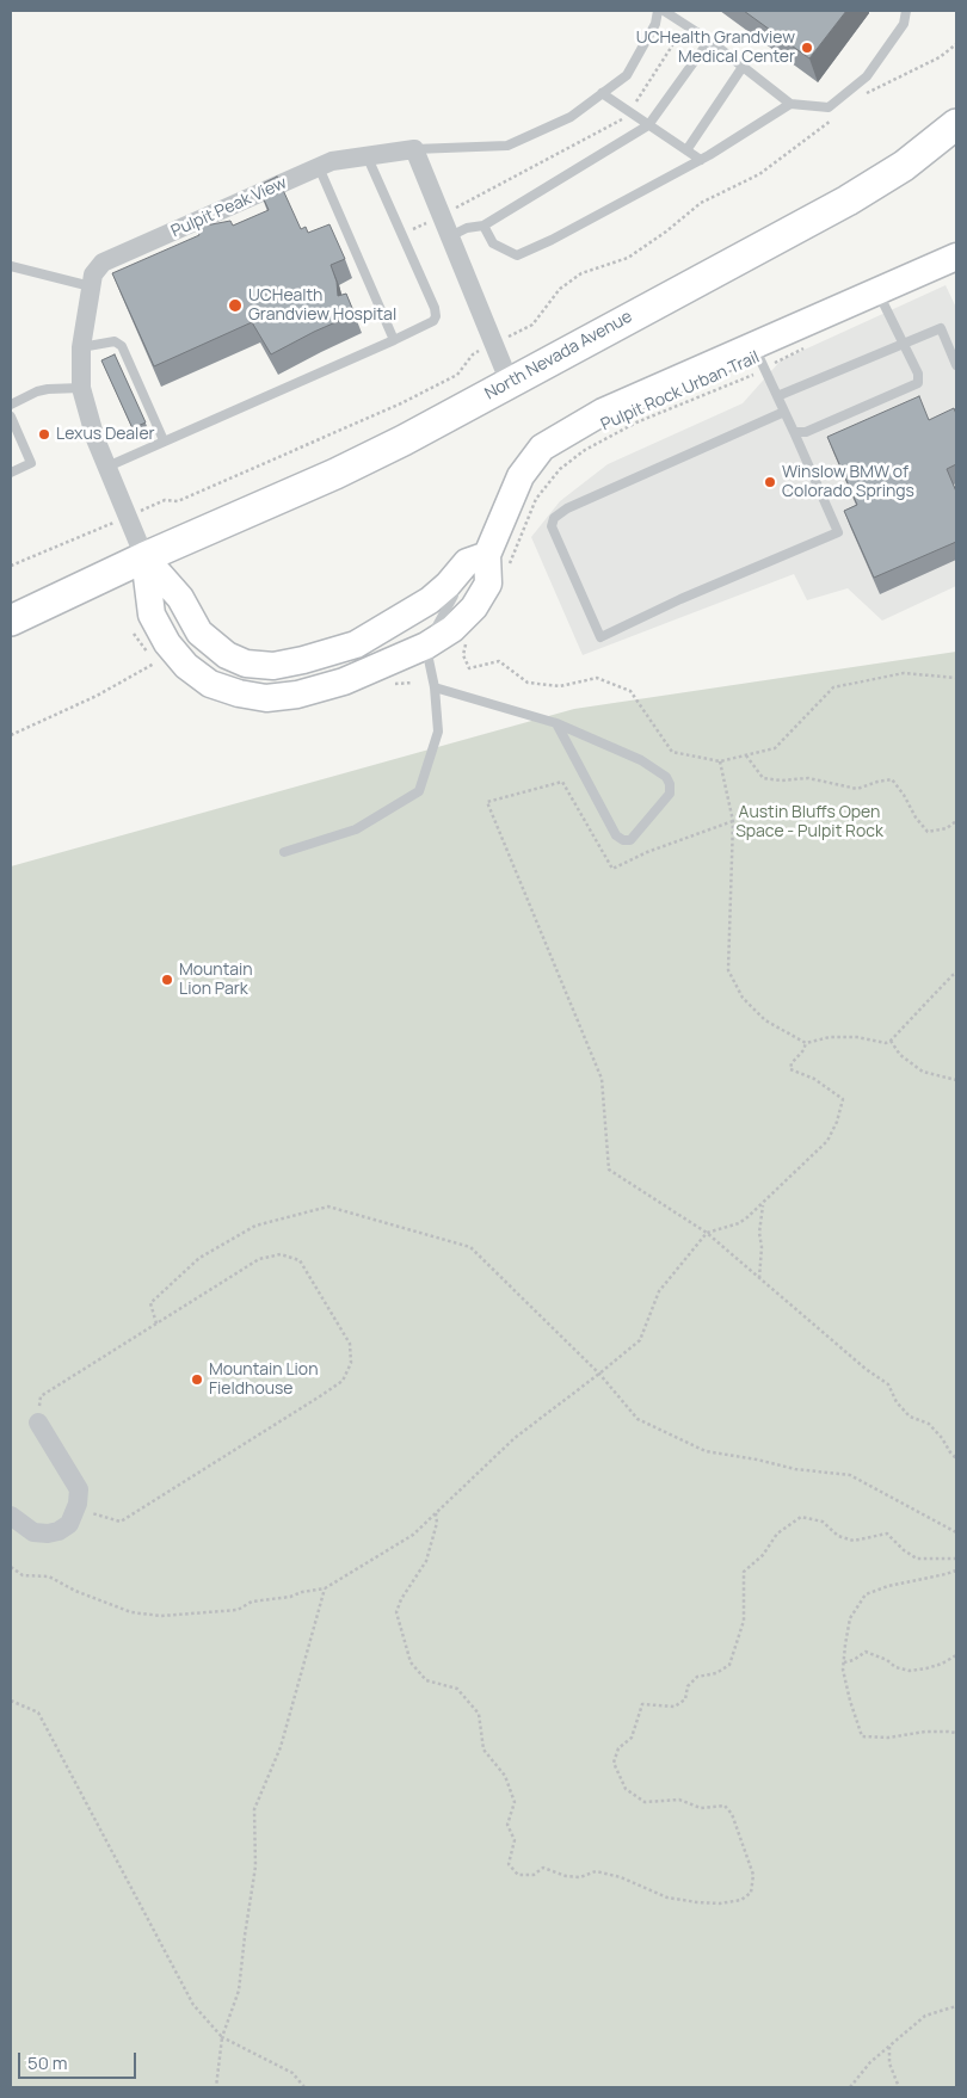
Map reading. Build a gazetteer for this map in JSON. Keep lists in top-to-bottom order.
{
  "streets": {
    "main road": ["North Nevada Avenue"],
    "street": ["Pulpit Peak View"],
    "path": ["Pulpit Rock Urban Trail"]
  },
  "crossings": [
    ["Pulpit Peak View", "North Nevada Avenue"]
  ],
  "parks": ["Austin Bluffs Open Space - Pulpit Rock"],
  "places": [
    "UCHealth Grandview Medical Center",
    "UCHealth Grandview Hospital",
    "Lexus Dealer",
    "Winslow BMW of Colorado Springs",
    "Mountain Lion Park",
    "Mountain Lion Fieldhouse"
  ],
  "scale_bar": "50 m"
}
